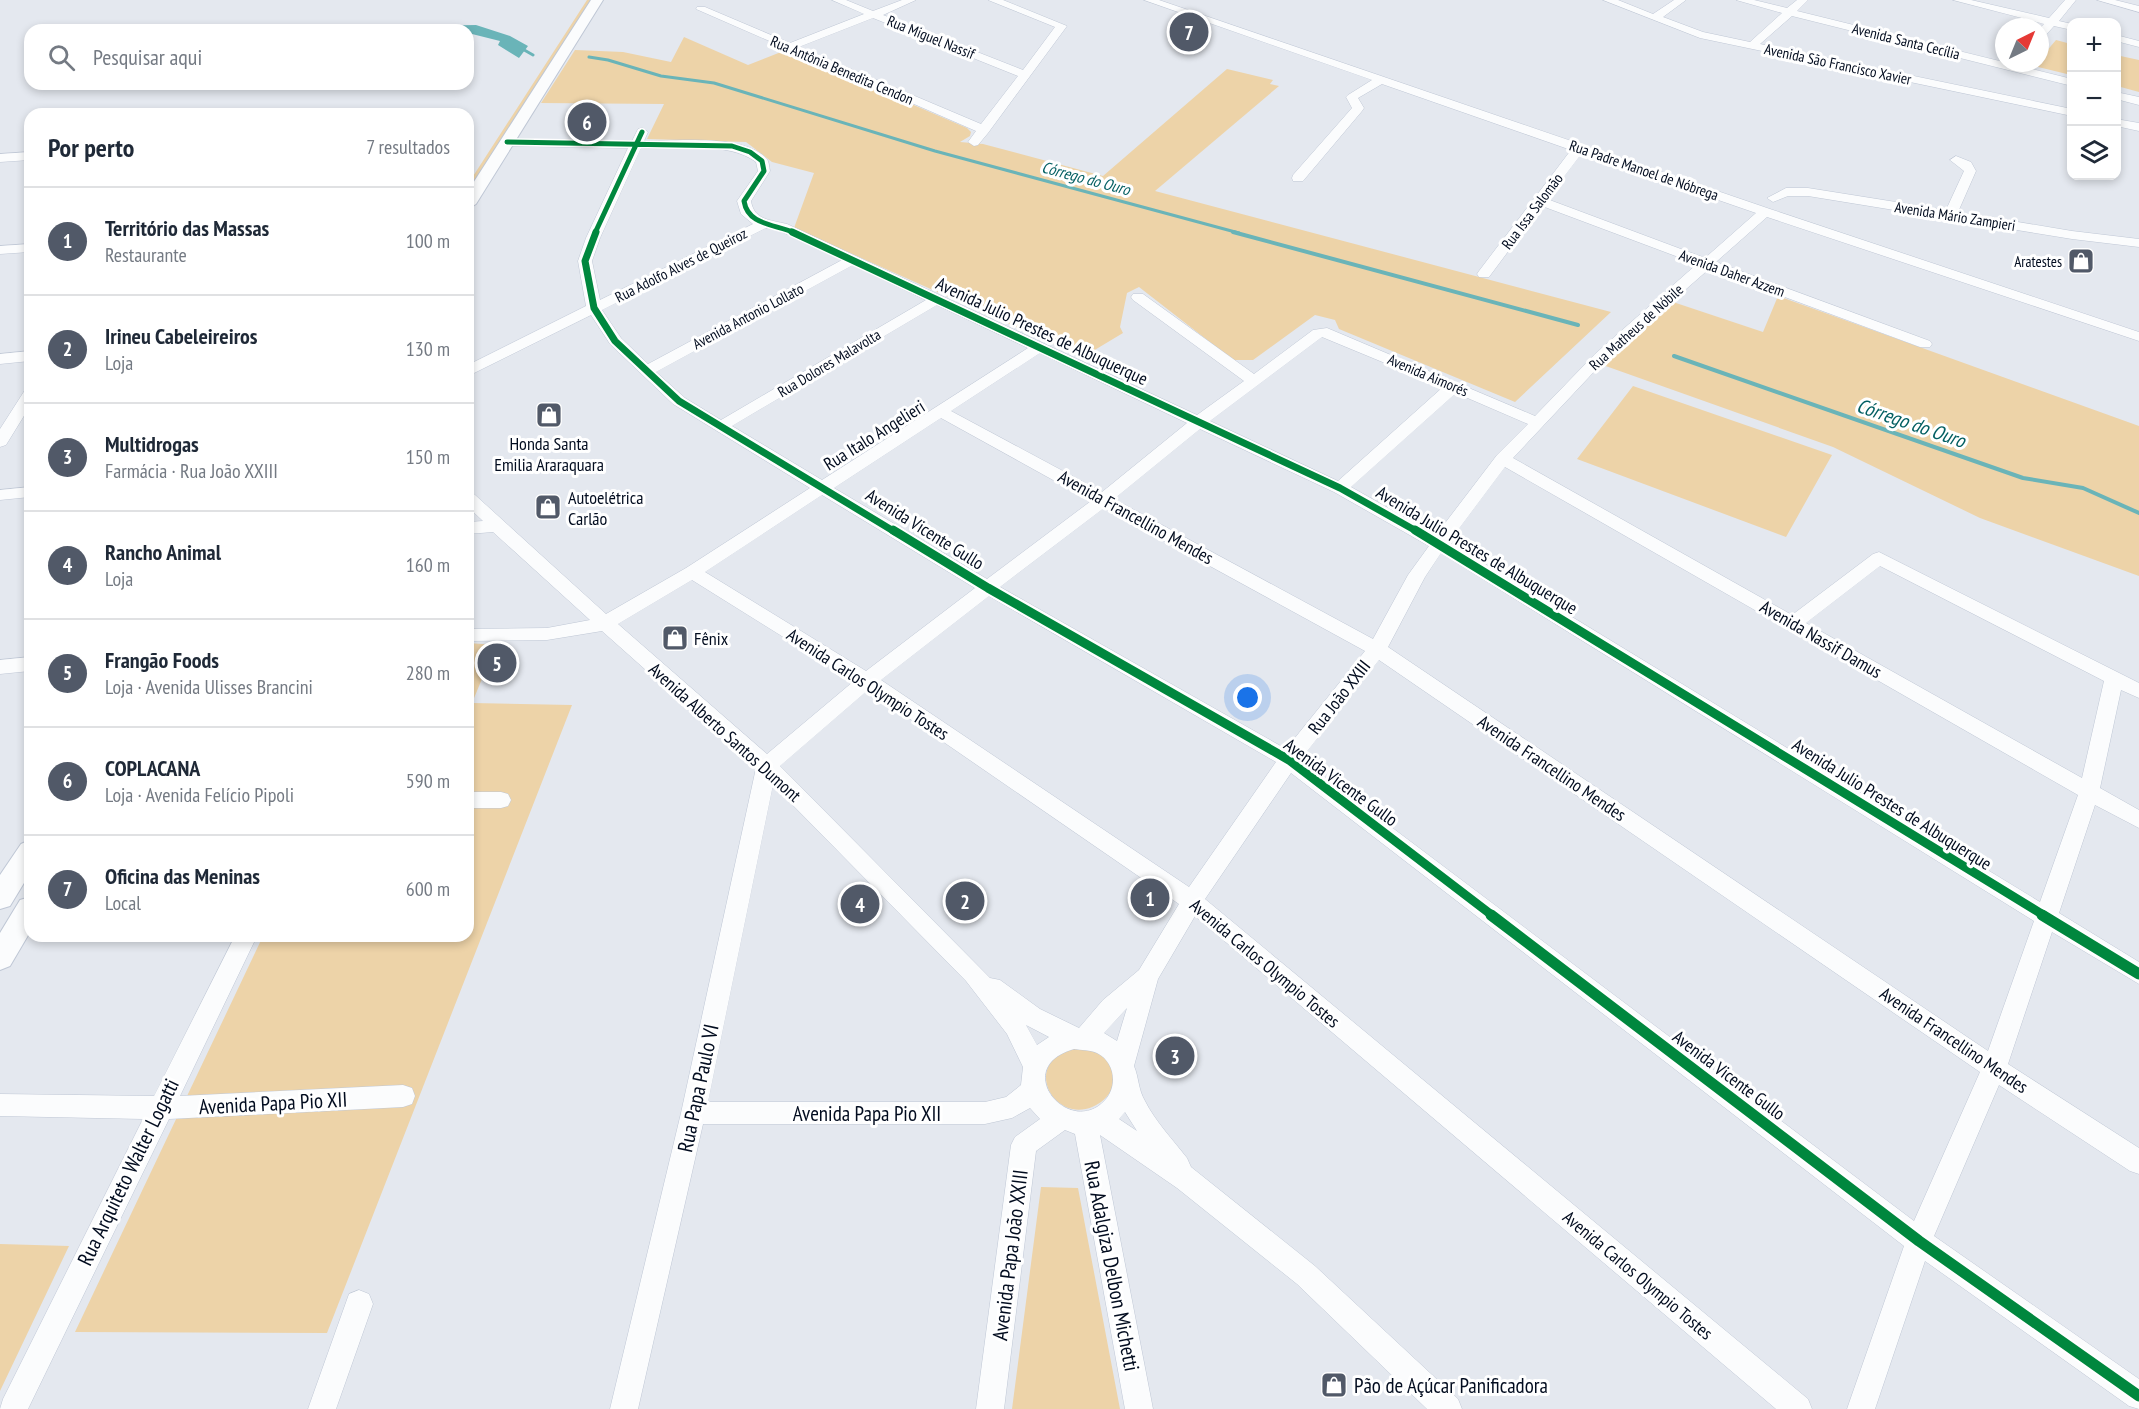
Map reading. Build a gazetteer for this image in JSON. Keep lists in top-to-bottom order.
{
  "streets": {
    "street": [
      "Rua Miguel Nassif",
      "Avenida Santa Cecília",
      "Avenida São Francisco Xavier",
      "Rua Antônia Benedita Cendon",
      "Rua Padre Manoel de Nóbrega",
      "Rua Issa Salomão",
      "Avenida Mário Zampieri",
      "Rua Adolfo Alves de Queiroz",
      "Avenida Daher Azzem",
      "Avenida Antonio Lollato",
      "Rua Matheus de Nóbile",
      "Avenida Julio Prestes de Albuquerque",
      "Rua Dolores Malavolta",
      "Avenida Aimorés",
      "Rua Italo Angelieri",
      "Avenida Francellino Mendes",
      "Avenida Vicente Gullo",
      "Avenida Nassif Damus",
      "Avenida Carlos Olympio Tostes",
      "Rua João XXIII",
      "Avenida Alberto Santos Dumont",
      "Rua Papa Paulo VI",
      "Avenida Papa Pio XII",
      "Rua Arquiteto Walter Logatti",
      "Avenida Papa João XXIII",
      "Rua Adalgiza Delbon Michetti"
    ]
  },
  "crossings": [
    ["Avenida Santa Cecília", "Avenida São Francisco Xavier"],
    ["Rua Padre Manoel de Nóbrega", "Rua Issa Salomão"],
    ["Rua Padre Manoel de Nóbrega", "Rua Matheus de Nóbile"],
    ["Rua Issa Salomão", "Avenida Daher Azzem"],
    ["Rua Adolfo Alves de Queiroz", "Avenida Julio Prestes de Albuquerque"],
    ["Rua Adolfo Alves de Queiroz", "Avenida Vicente Gullo"],
    ["Avenida Daher Azzem", "Rua Matheus de Nóbile"],
    ["Avenida Antonio Lollato", "Avenida Julio Prestes de Albuquerque"],
    ["Avenida Antonio Lollato", "Avenida Vicente Gullo"],
    ["Rua Matheus de Nóbile", "Avenida Aimorés"],
    ["Rua Matheus de Nóbile", "Rua João XXIII"],
    ["Avenida Julio Prestes de Albuquerque", "Rua Dolores Malavolta"],
    ["Avenida Julio Prestes de Albuquerque", "Rua Italo Angelieri"],
    ["Avenida Julio Prestes de Albuquerque", "Rua João XXIII"],
    ["Rua Dolores Malavolta", "Avenida Vicente Gullo"],
    ["Avenida Aimorés", "Rua João XXIII"],
    ["Rua Italo Angelieri", "Avenida Francellino Mendes"],
    ["Rua Italo Angelieri", "Avenida Vicente Gullo"],
    ["Rua Italo Angelieri", "Avenida Carlos Olympio Tostes"],
    ["Rua Italo Angelieri", "Avenida Alberto Santos Dumont"],
    ["Avenida Francellino Mendes", "Rua João XXIII"],
    ["Avenida Vicente Gullo", "Rua João XXIII"],
    ["Avenida Nassif Damus", "Rua João XXIII"],
    ["Avenida Carlos Olympio Tostes", "Rua João XXIII"],
    ["Rua João XXIII", "Avenida Alberto Santos Dumont"],
    ["Rua João XXIII", "Avenida Papa Pio XII"],
    ["Rua João XXIII", "Avenida Papa João XXIII"],
    ["Rua João XXIII", "Rua Adalgiza Delbon Michetti"],
    ["Avenida Alberto Santos Dumont", "Rua Papa Paulo VI"],
    ["Avenida Alberto Santos Dumont", "Avenida Papa Pio XII"],
    ["Avenida Alberto Santos Dumont", "Avenida Papa João XXIII"],
    ["Avenida Alberto Santos Dumont", "Rua Adalgiza Delbon Michetti"],
    ["Rua Papa Paulo VI", "Avenida Papa Pio XII"],
    ["Avenida Papa Pio XII", "Rua Arquiteto Walter Logatti"],
    ["Avenida Papa Pio XII", "Avenida Papa João XXIII"],
    ["Avenida Papa Pio XII", "Rua Adalgiza Delbon Michetti"],
    ["Avenida Papa João XXIII", "Rua Adalgiza Delbon Michetti"]
  ],
  "water": ["Córrego do Ouro"],
  "places": {
    "shop": [
      "Aratestes",
      "Honda Santa Emilia Araraquara",
      "Autoelétrica Carlão",
      "Fênix",
      "Pão de Açúcar Panificadora"
    ]
  },
  "north": "top right",
  "page": {
    "pins": [
      "7",
      "6",
      "5",
      "1",
      "2",
      "4",
      "3"
    ],
    "map_buttons": ["+", "−"],
    "search": "Pesquisar aqui",
    "heading": ["Por perto", "7 resultados"],
    "list": [
      {
        "mark": "1",
        "name": "Território das Massas",
        "note": "Restaurante",
        "value": "100 m"
      },
      {
        "mark": "2",
        "name": "Irineu Cabeleireiros",
        "note": "Loja",
        "value": "130 m"
      },
      {
        "mark": "3",
        "name": "Multidrogas",
        "note": "Farmácia · Rua João XXIII",
        "value": "150 m"
      },
      {
        "mark": "4",
        "name": "Rancho Animal",
        "note": "Loja",
        "value": "160 m"
      },
      {
        "mark": "5",
        "name": "Frangão Foods",
        "note": "Loja · Avenida Ulisses Brancini",
        "value": "280 m"
      },
      {
        "mark": "6",
        "name": "COPLACANA",
        "note": "Loja · Avenida Felício Pipoli",
        "value": "590 m"
      },
      {
        "mark": "7",
        "name": "Oficina das Meninas",
        "note": "Local",
        "value": "600 m"
      }
    ]
  }
}
